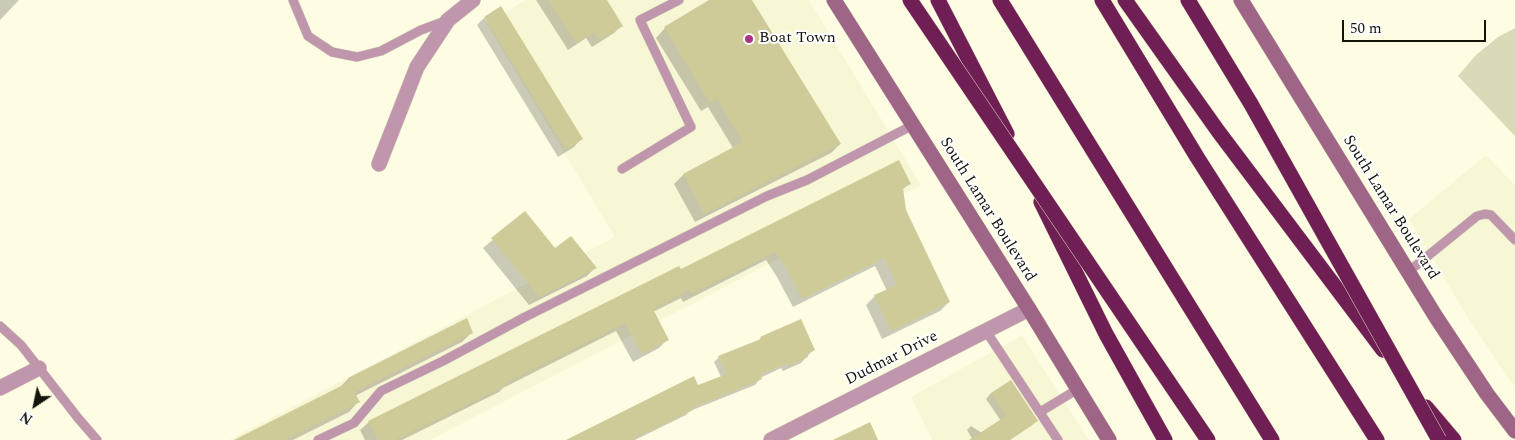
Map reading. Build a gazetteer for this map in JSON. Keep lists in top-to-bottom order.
{
  "streets": {
    "main road": ["South Lamar Boulevard"],
    "street": ["Dudmar Drive"]
  },
  "crossings": [
    ["South Lamar Boulevard", "Dudmar Drive"]
  ],
  "places": ["Boat Town"],
  "scale_bar": "50 m",
  "north": "bottom left"
}
